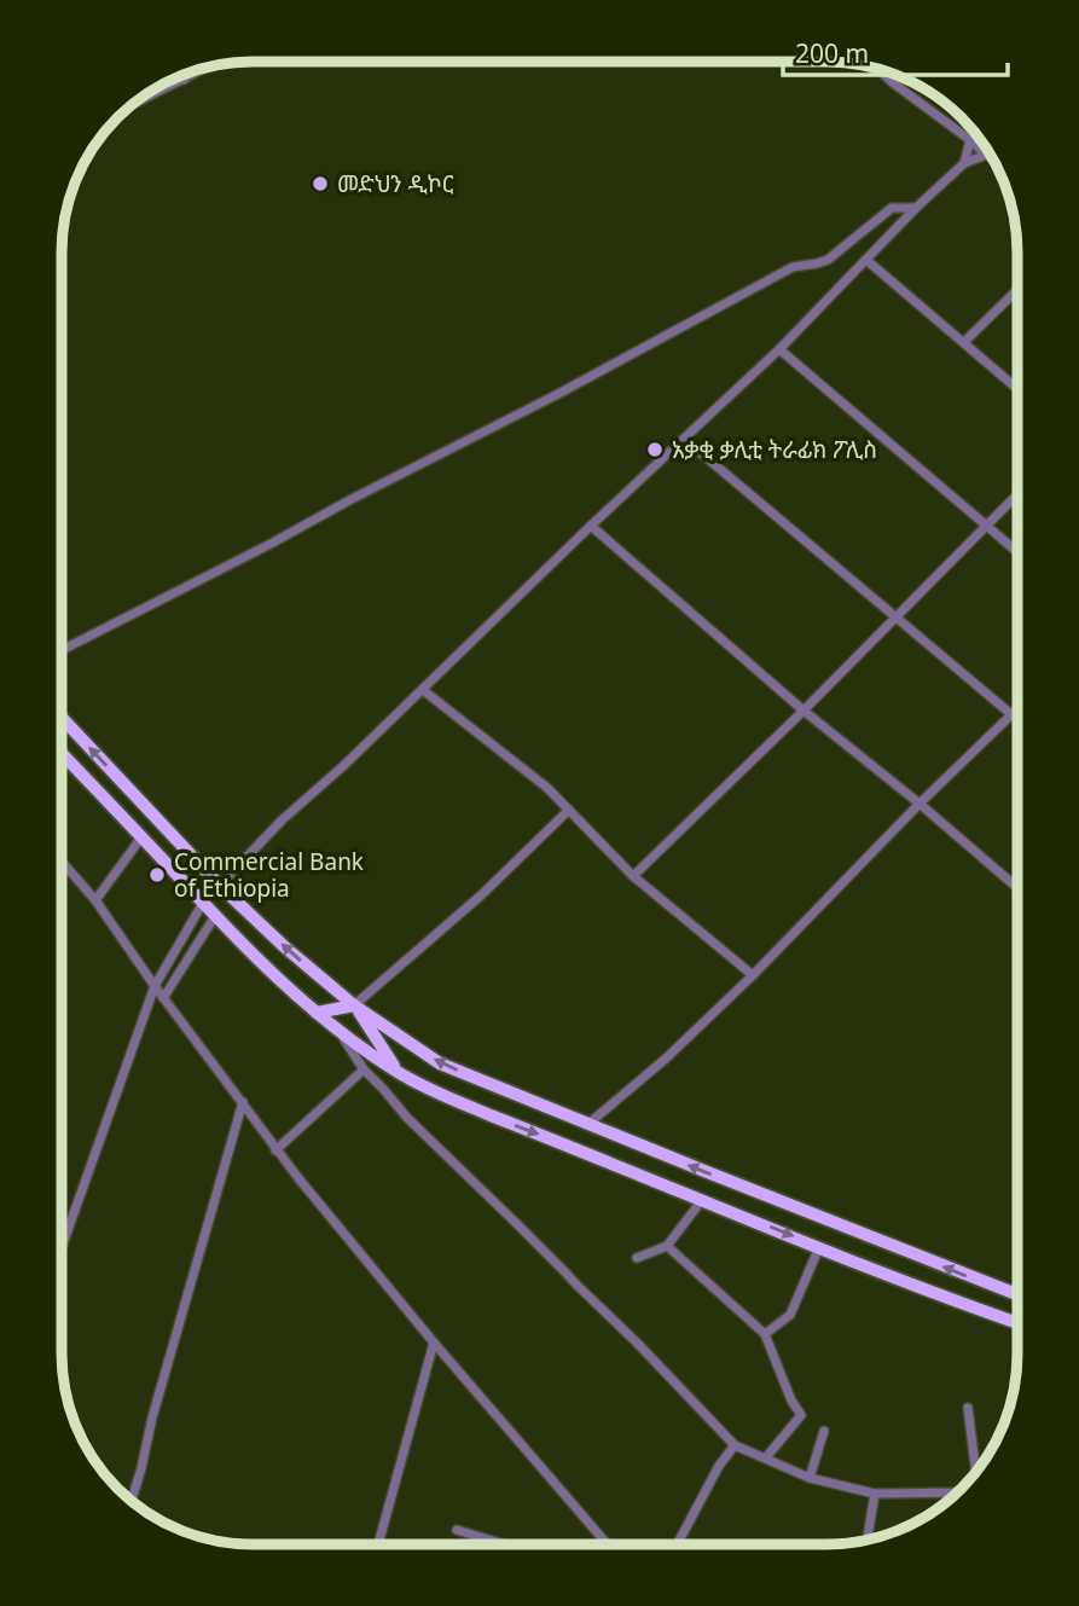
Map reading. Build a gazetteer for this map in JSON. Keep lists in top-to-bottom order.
{
  "places": ["መድህን ዲኮር", "አቃቂ ቃሊቲ ትራፊክ ፖሊስ", "Commercial Bank of Ethiopia"],
  "scale_bar": "200 m"
}
